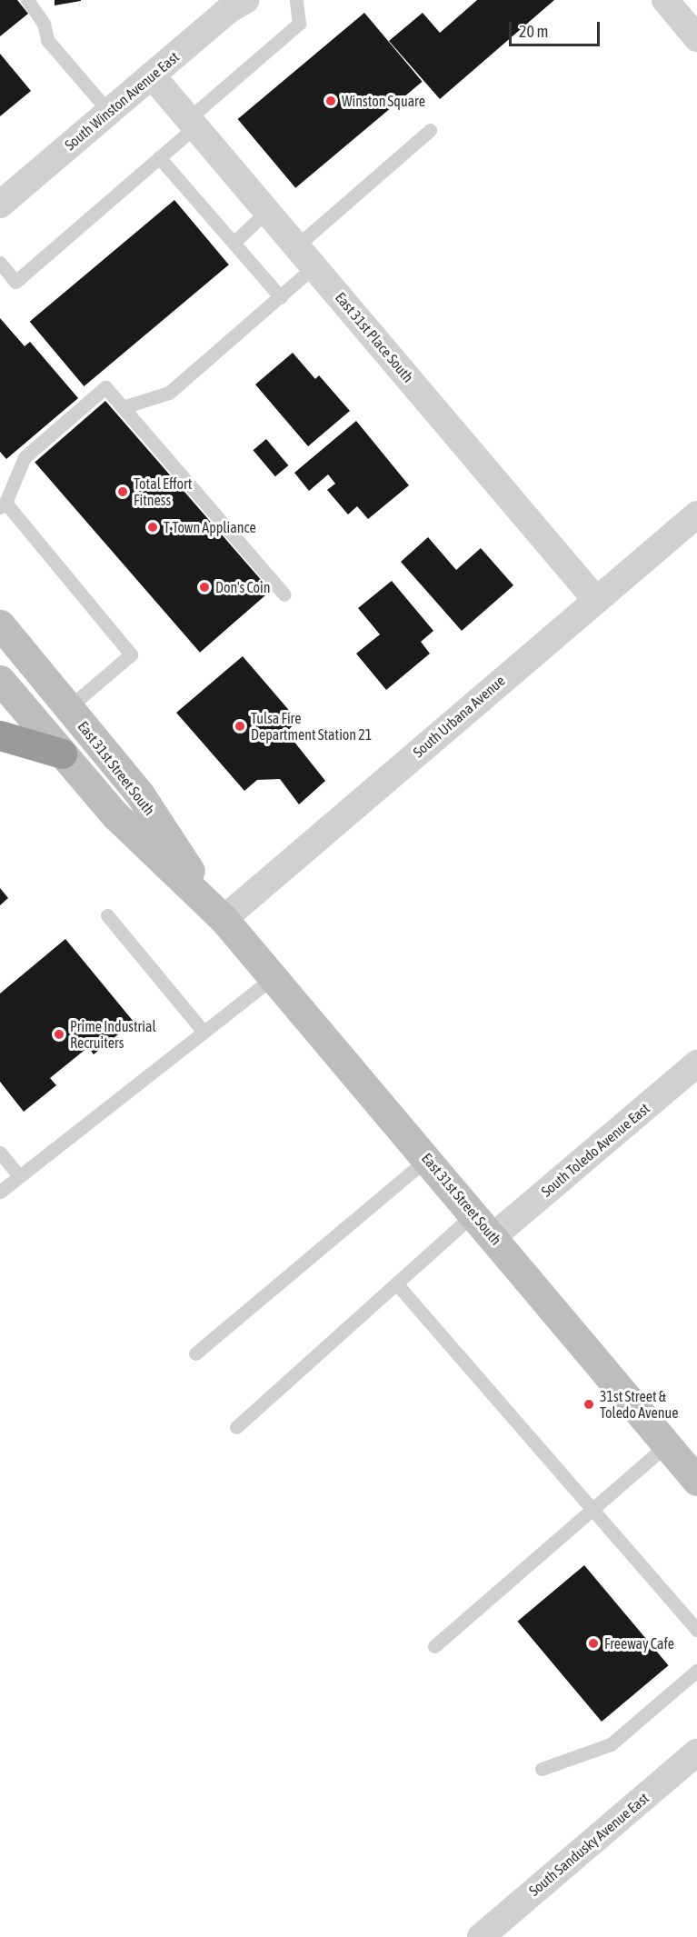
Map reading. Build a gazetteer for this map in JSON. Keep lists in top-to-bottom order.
{
  "streets": {
    "main road": ["East 31st Street South"],
    "street": [
      "South Winston Avenue East",
      "East 31st Place South",
      "South Urbana Avenue",
      "South Toledo Avenue East",
      "South Sandusky Avenue East"
    ]
  },
  "crossings": [
    ["South Winston Avenue East", "East 31st Place South"],
    ["East 31st Place South", "South Urbana Avenue"],
    ["South Urbana Avenue", "East 31st Street South"],
    ["East 31st Street South", "South Toledo Avenue East"]
  ],
  "places": [
    "Winston Square",
    "Total Effort Fitness",
    "T-Town Appliance",
    "Don's Coin",
    "Tulsa Fire Department Station 21",
    "Prime Industrial Recruiters",
    "31st Street & Toledo Avenue",
    "Freeway Cafe"
  ],
  "scale_bar": "20 m"
}
